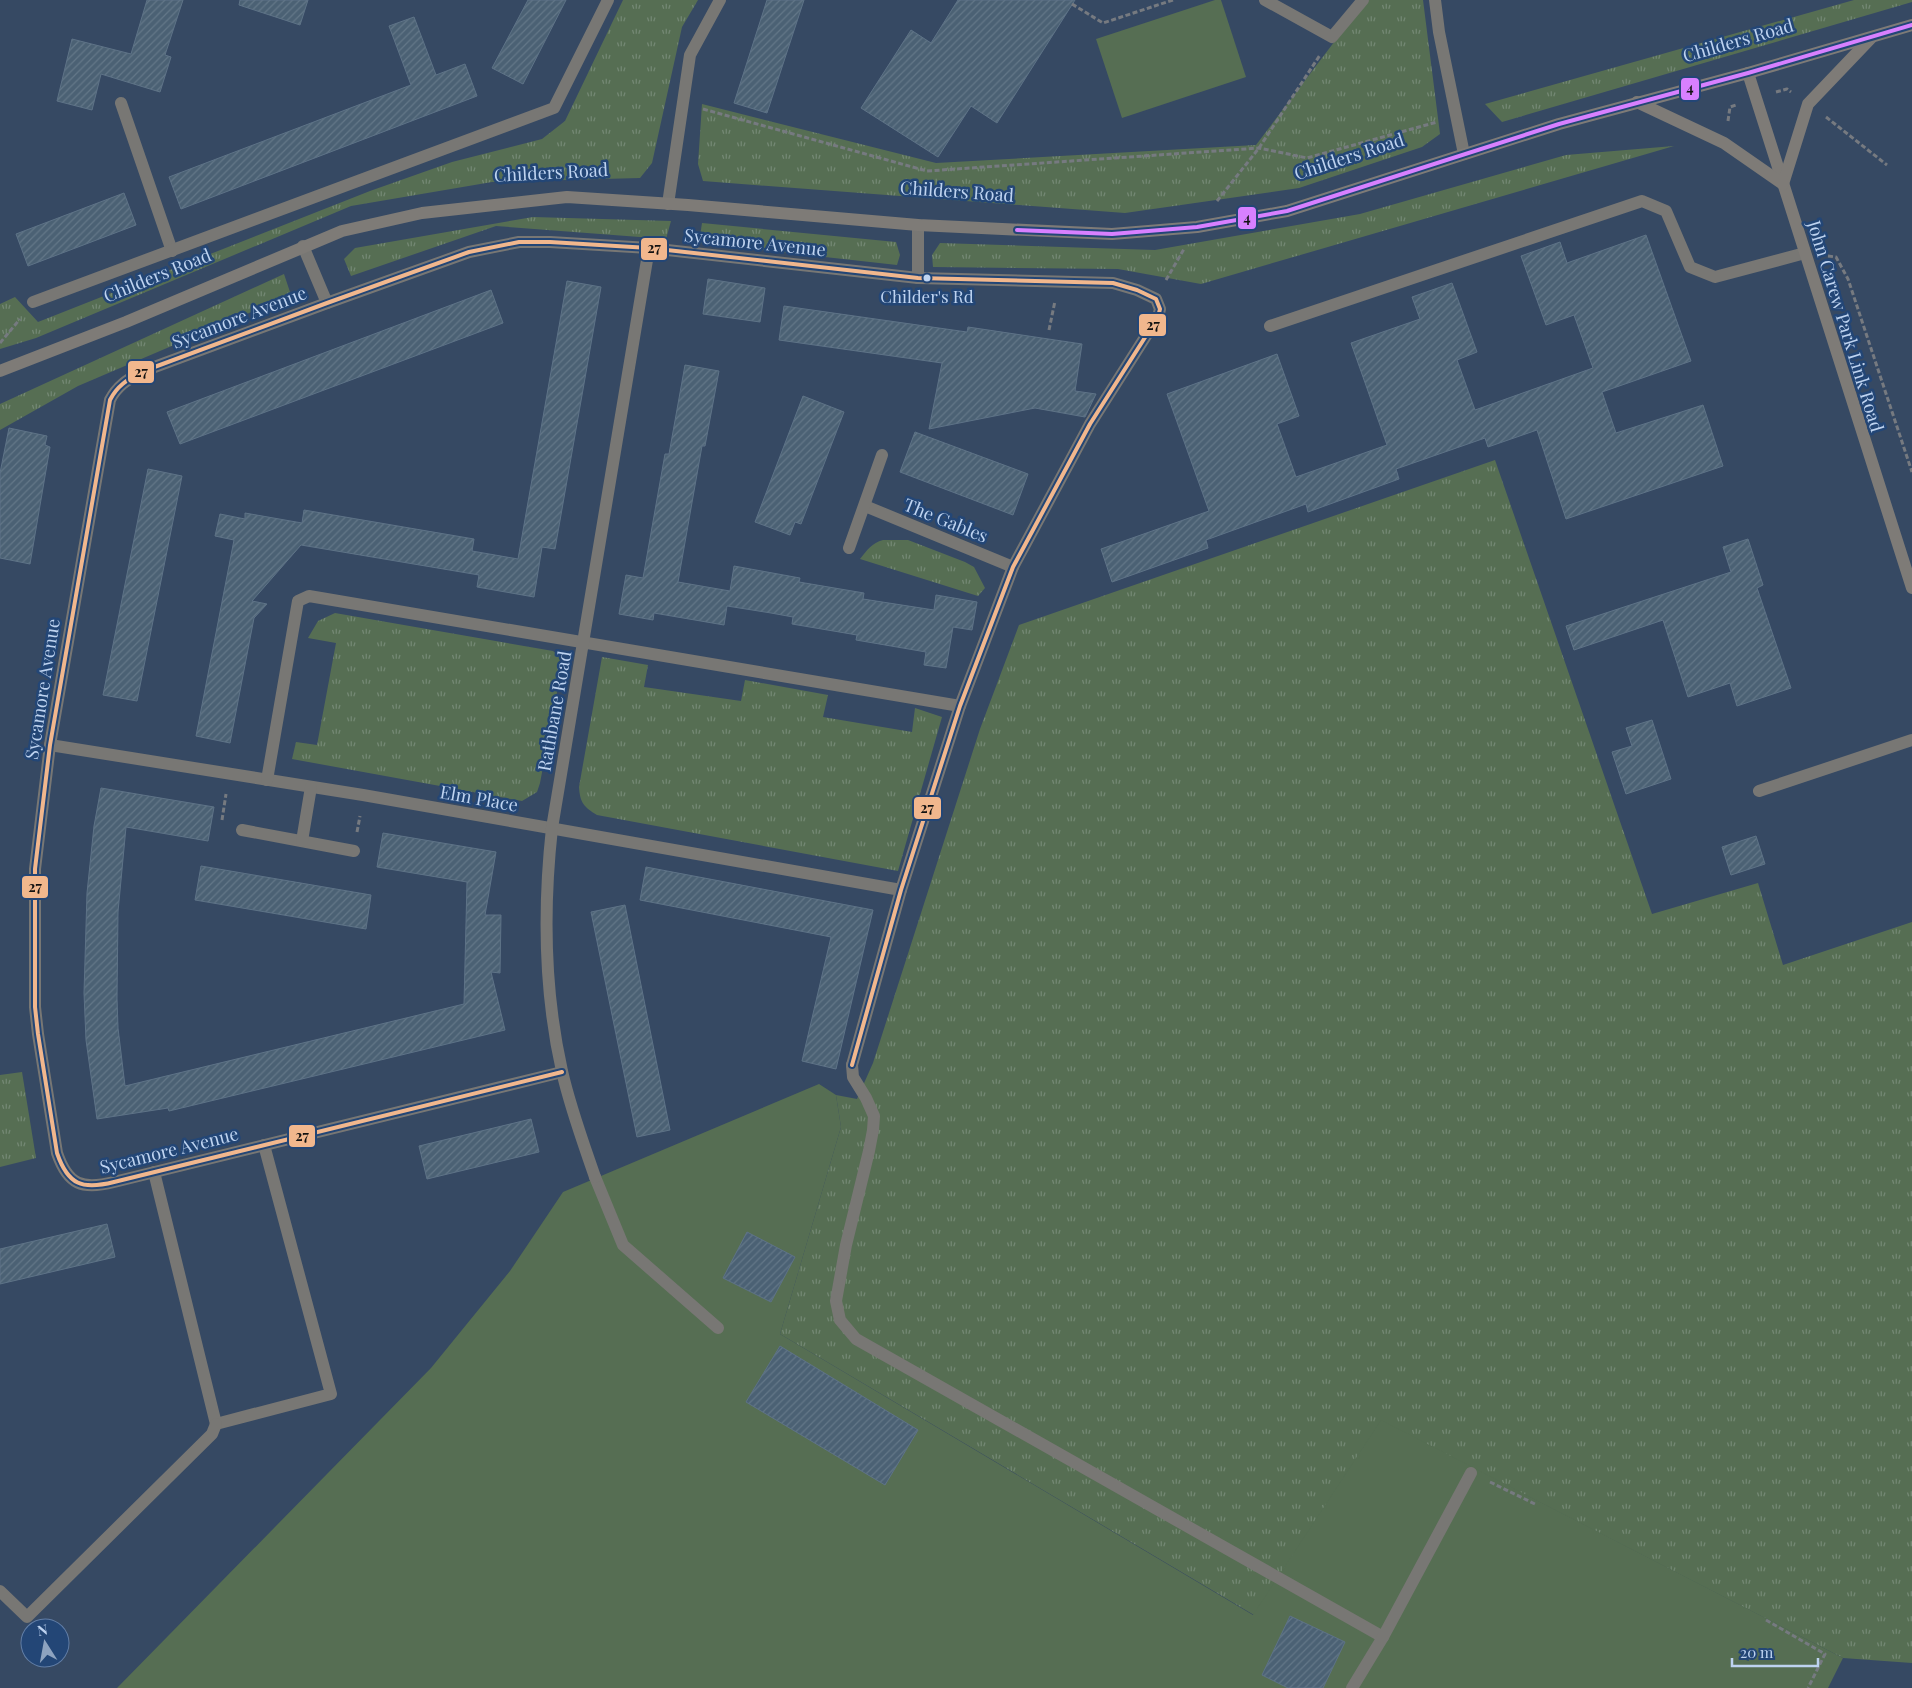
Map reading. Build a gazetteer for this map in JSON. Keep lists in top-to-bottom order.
{
  "streets": {
    "main road": ["Childers Road", "John Carew Park Link Road"],
    "street": [
      "Sycamore Avenue",
      "The Gables",
      "Rathbane Road",
      "Elm Place"
    ]
  },
  "crossings": [
    ["Childers Road", "John Carew Park Link Road"],
    ["Sycamore Avenue", "Rathbane Road"],
    ["Sycamore Avenue", "Elm Place"],
    ["Rathbane Road", "Elm Place"]
  ],
  "places": ["Childer's Rd"],
  "lines": ["transit line 4", "transit line 27"],
  "scale_bar": "20 m",
  "north": "top"
}
